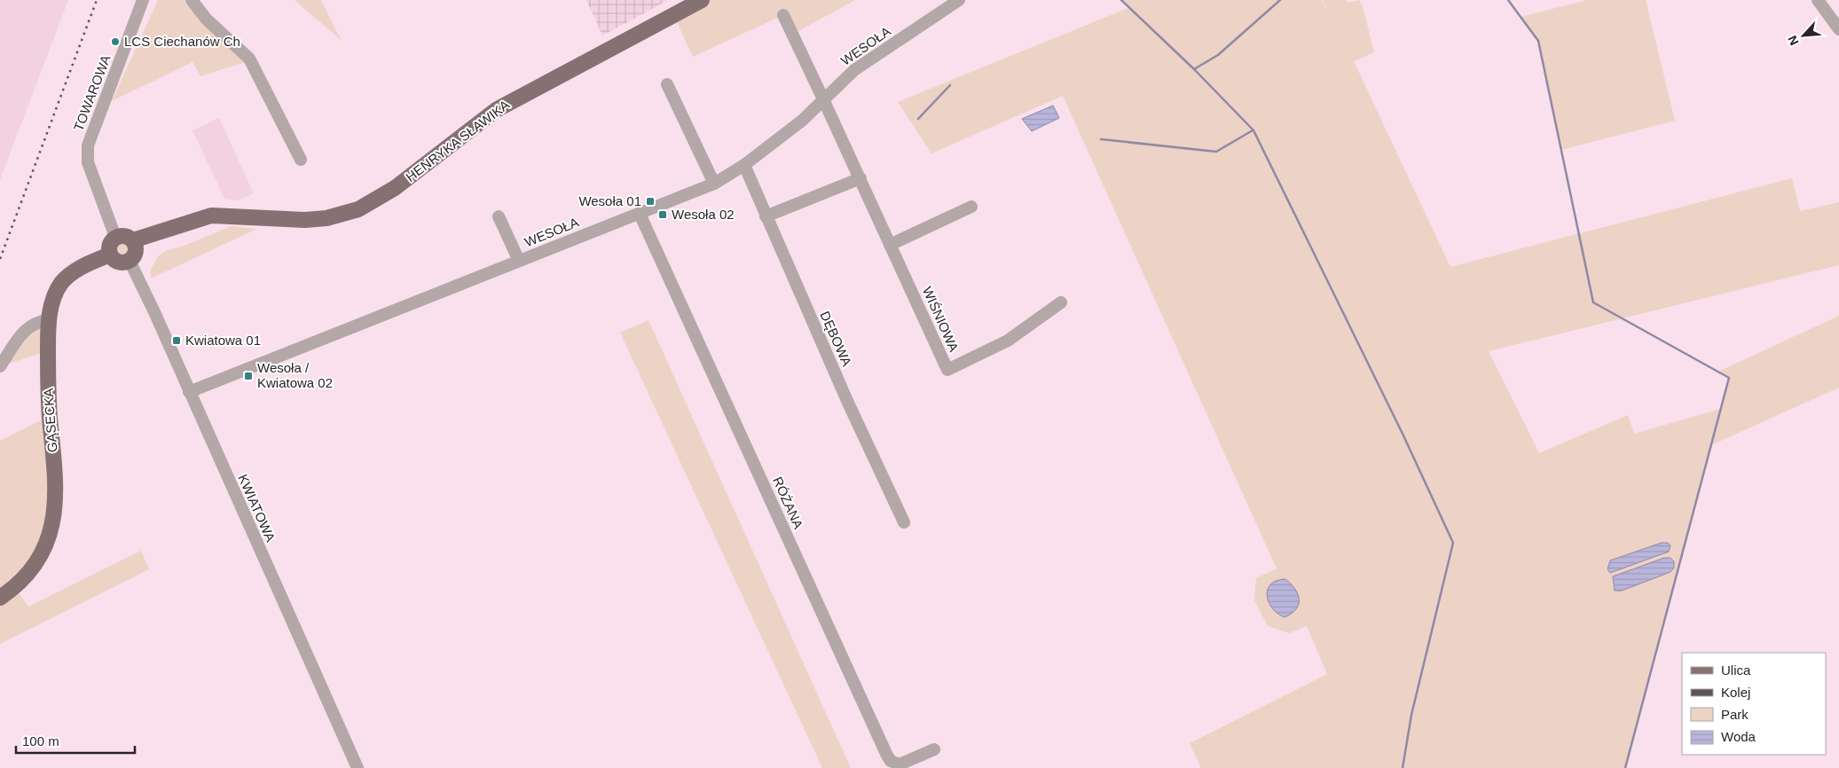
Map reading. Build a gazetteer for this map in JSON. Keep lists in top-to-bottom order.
{
  "streets": {
    "main road": ["HENRYKA SŁAWIKA", "GĄSECKA"],
    "street": [
      "WESOŁA",
      "TOWAROWA",
      "WIŚNIOWA",
      "DĘBOWA",
      "RÓŻANA",
      "KWIATOWA"
    ]
  },
  "crossings": [
    ["WESOŁA", "WIŚNIOWA"],
    ["WESOŁA", "DĘBOWA"],
    ["WESOŁA", "RÓŻANA"],
    ["WESOŁA", "KWIATOWA"],
    ["TOWAROWA", "HENRYKA SŁAWIKA"],
    ["TOWAROWA", "GĄSECKA"],
    ["TOWAROWA", "KWIATOWA"],
    ["HENRYKA SŁAWIKA", "GĄSECKA"],
    ["HENRYKA SŁAWIKA", "KWIATOWA"],
    ["GĄSECKA", "KWIATOWA"]
  ],
  "places": {
    "other": ["LCS Ciechanów Ch"],
    "transit": [
      "Wesoła 01",
      "Wesoła 02",
      "Kwiatowa 01",
      "Wesoła / Kwiatowa 02"
    ]
  },
  "legend": [
    "Ulica",
    "Kolej",
    "Park",
    "Woda"
  ],
  "scale_bar": "100 m",
  "north": "bottom left"
}
